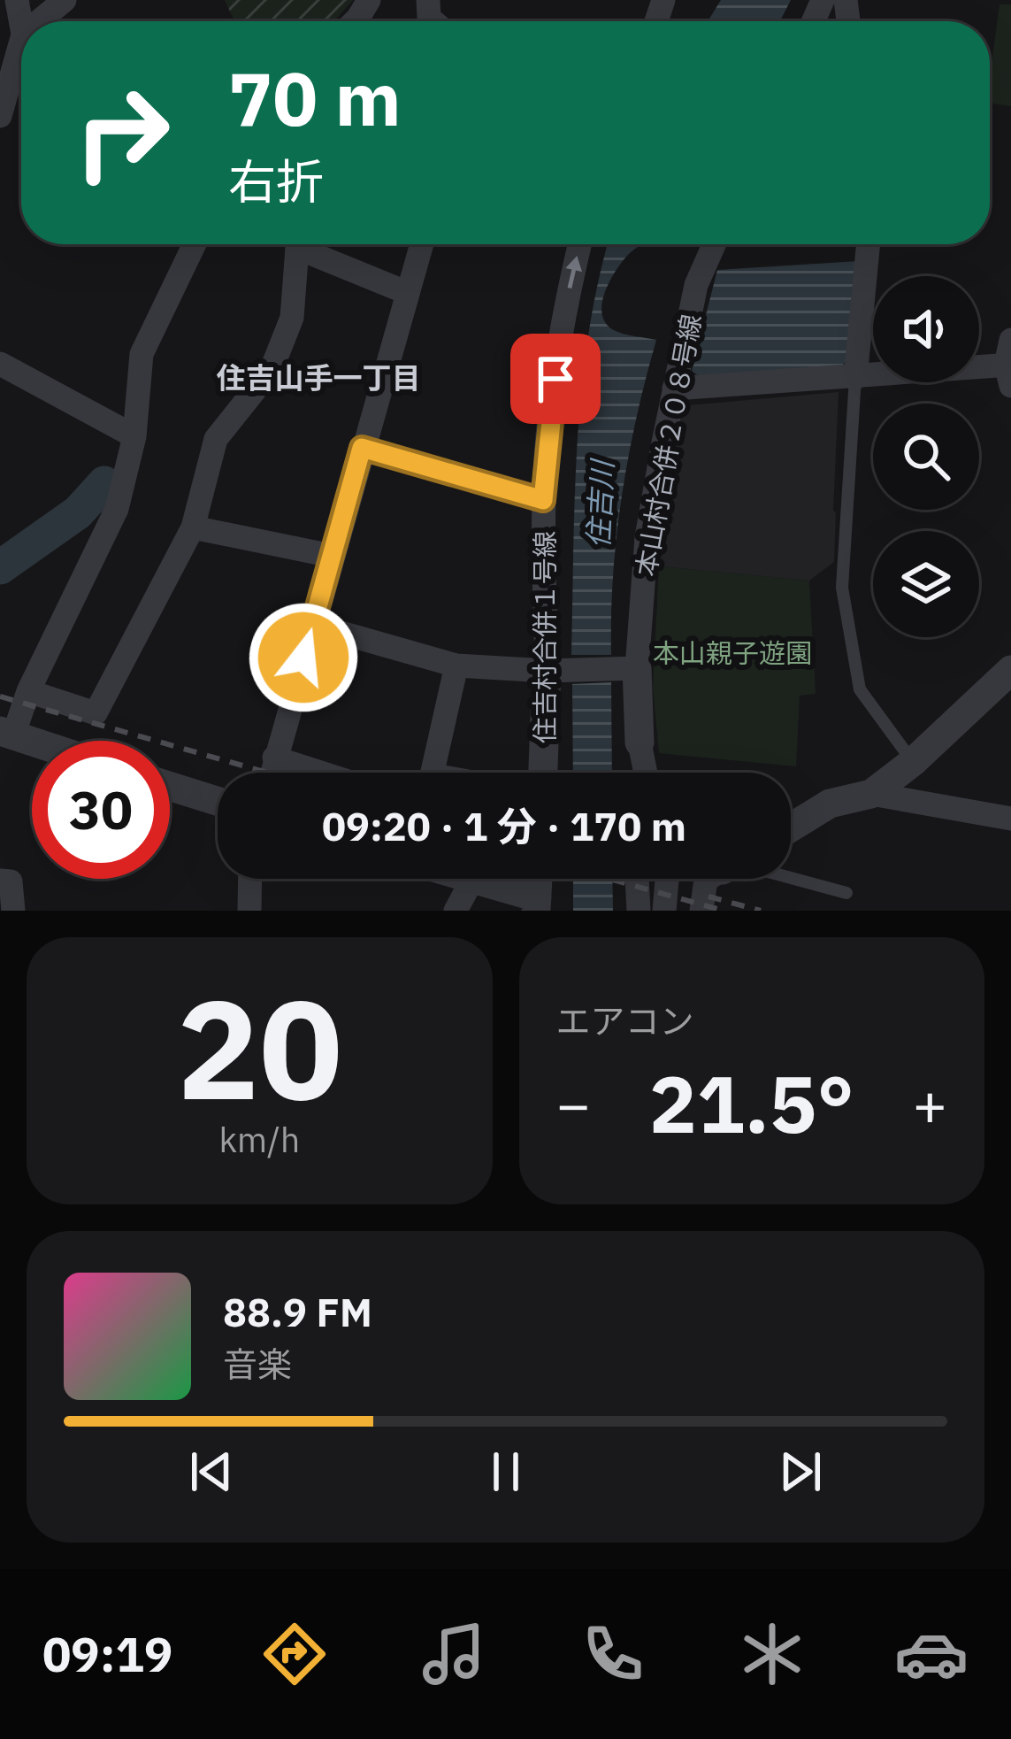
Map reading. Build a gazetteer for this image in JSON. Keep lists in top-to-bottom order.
{
  "streets": {
    "street": ["本山村合併２０８号線", "住吉村合併１号線"]
  },
  "districts": ["住吉山手一丁目"],
  "water": ["住吉川"],
  "parks": ["本山親子遊園"],
  "page": {
    "turn": ["70 m", "右折"],
    "limit": "30",
    "trip": "09:20 · 1 分 · 170 m",
    "tile": [
      ["20", "km/h"],
      "エアコン"
    ],
    "heat": ["−", "21.5°", "+"],
    "song": ["88.9 FM", "音楽"],
    "tabs": "09:19"
  }
}
